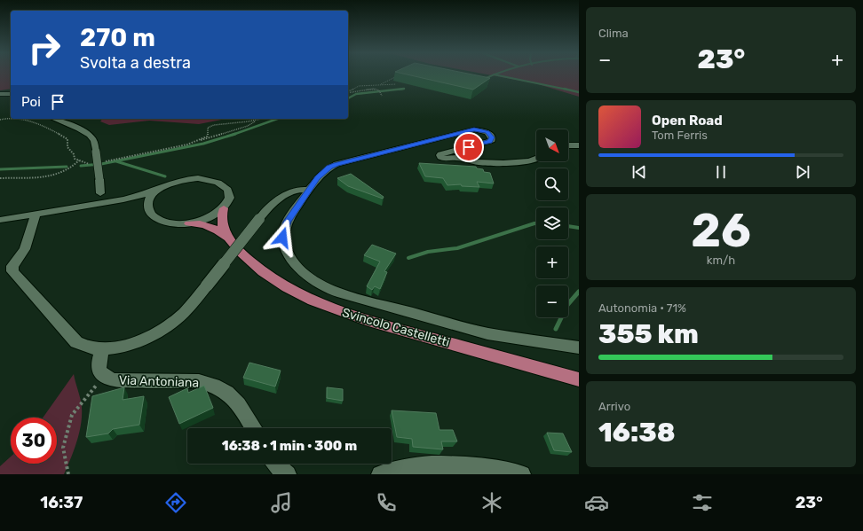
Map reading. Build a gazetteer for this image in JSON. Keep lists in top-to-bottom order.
{
  "streets": {
    "main road": ["Svincolo Castelletti"],
    "street": ["Via Antoniana"]
  },
  "north": "bottom right",
  "page": {
    "tile": [
      "Clima",
      ["26", "km/h"],
      ["Autonomia · 71%", "355 km"],
      ["Arrivo", "16:38"]
    ],
    "turn": ["270 m", "Svolta a destra"],
    "heat": ["−", "23°", "+"],
    "then": "Poi",
    "song": ["Open Road", "Tom Ferris"],
    "map_buttons": ["+", "−"],
    "limit": "30",
    "trip": "16:38 · 1 min · 300 m",
    "tabs": ["16:37", "23°"]
  }
}
